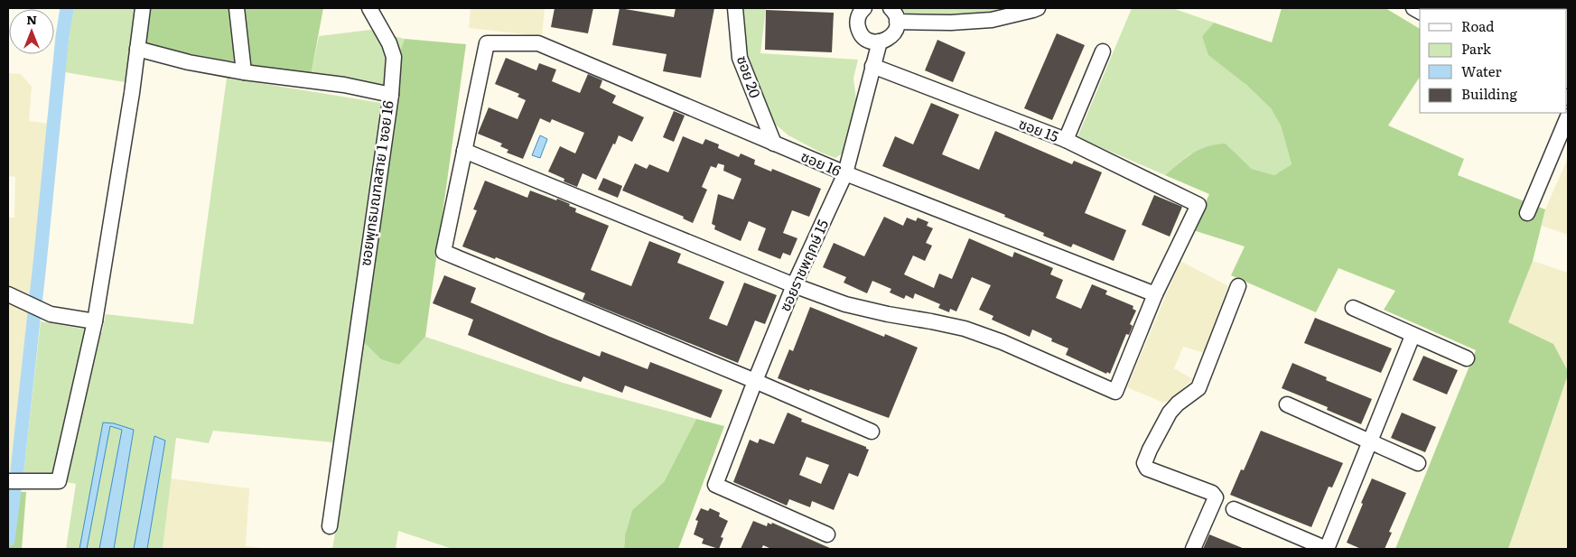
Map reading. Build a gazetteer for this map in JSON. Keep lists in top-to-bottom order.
{
  "streets": {
    "street": [
      "ซอย 20",
      "ซอย 15",
      "ซอย 16",
      "ซอยพุทธมณฑลสาย 1 ซอย 16",
      "ซอยราชพฤกษ์ 15"
    ]
  },
  "crossings": [
    ["ซอย 20", "ซอย 16"],
    ["ซอย 15", "ซอย 16"],
    ["ซอย 15", "ซอยราชพฤกษ์ 15"],
    ["ซอย 16", "ซอยราชพฤกษ์ 15"]
  ],
  "legend": [
    "Road",
    "Park",
    "Water",
    "Building"
  ],
  "north": "top"
}
